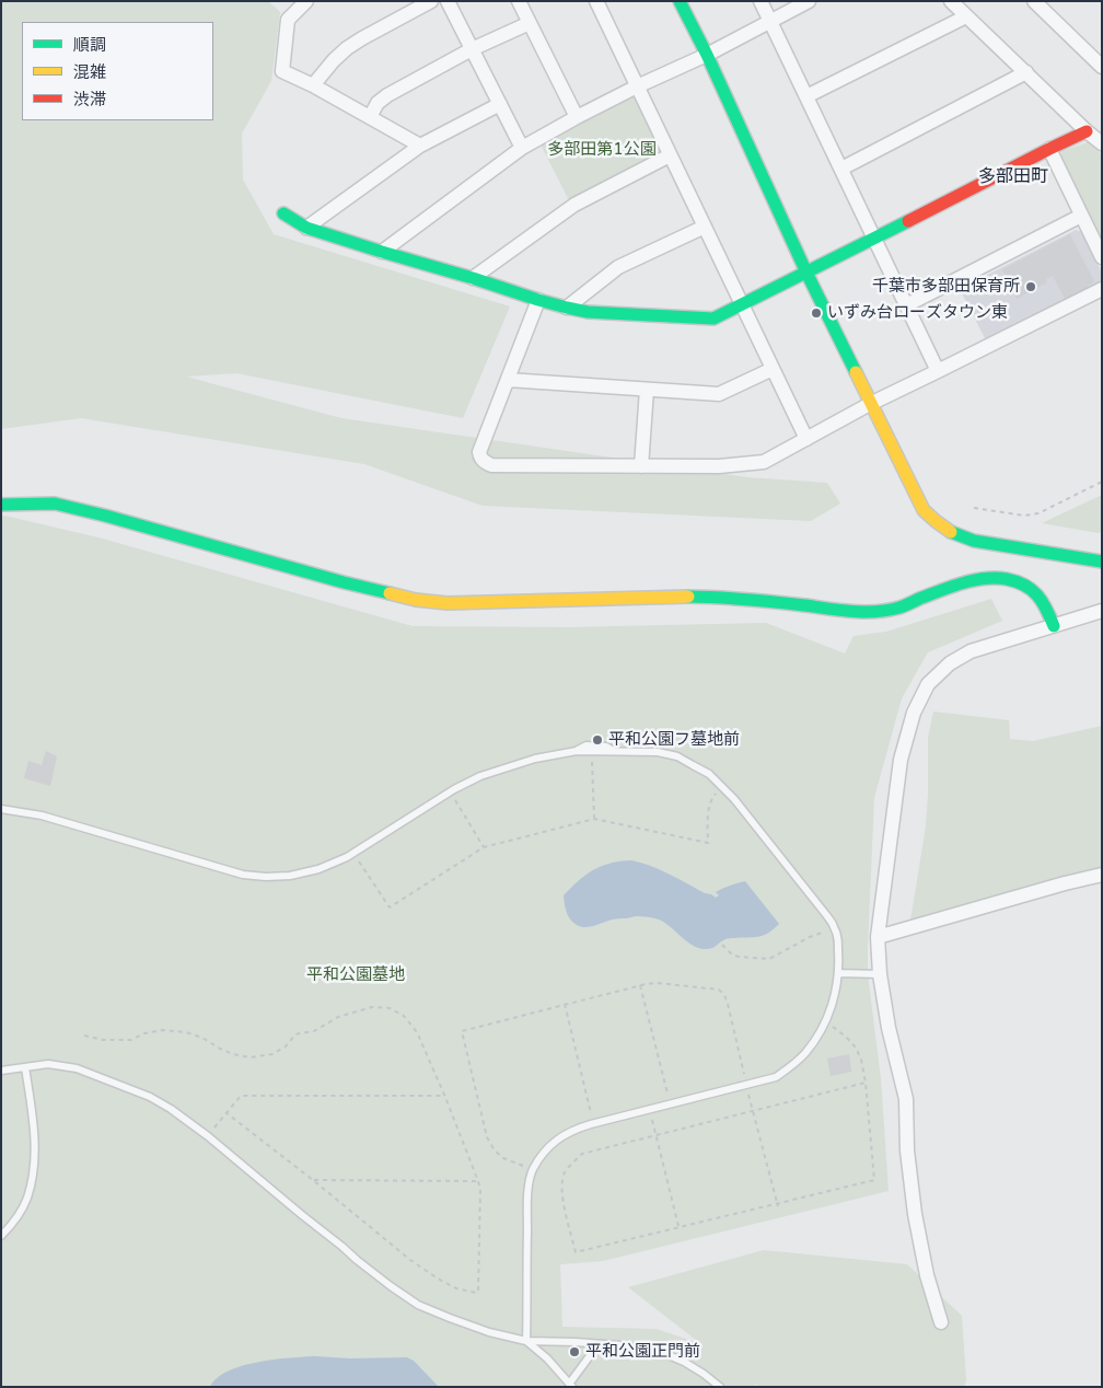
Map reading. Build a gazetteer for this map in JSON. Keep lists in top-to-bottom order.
{
  "districts": ["多部田町"],
  "parks": ["多部田第1公園", "平和公園墓地"],
  "places": [
    "千葉市多部田保育所",
    "いずみ台ローズタウン東",
    "平和公園フ墓地前",
    "平和公園正門前"
  ],
  "legend": ["順調", "混雑", "渋滞"]
}
